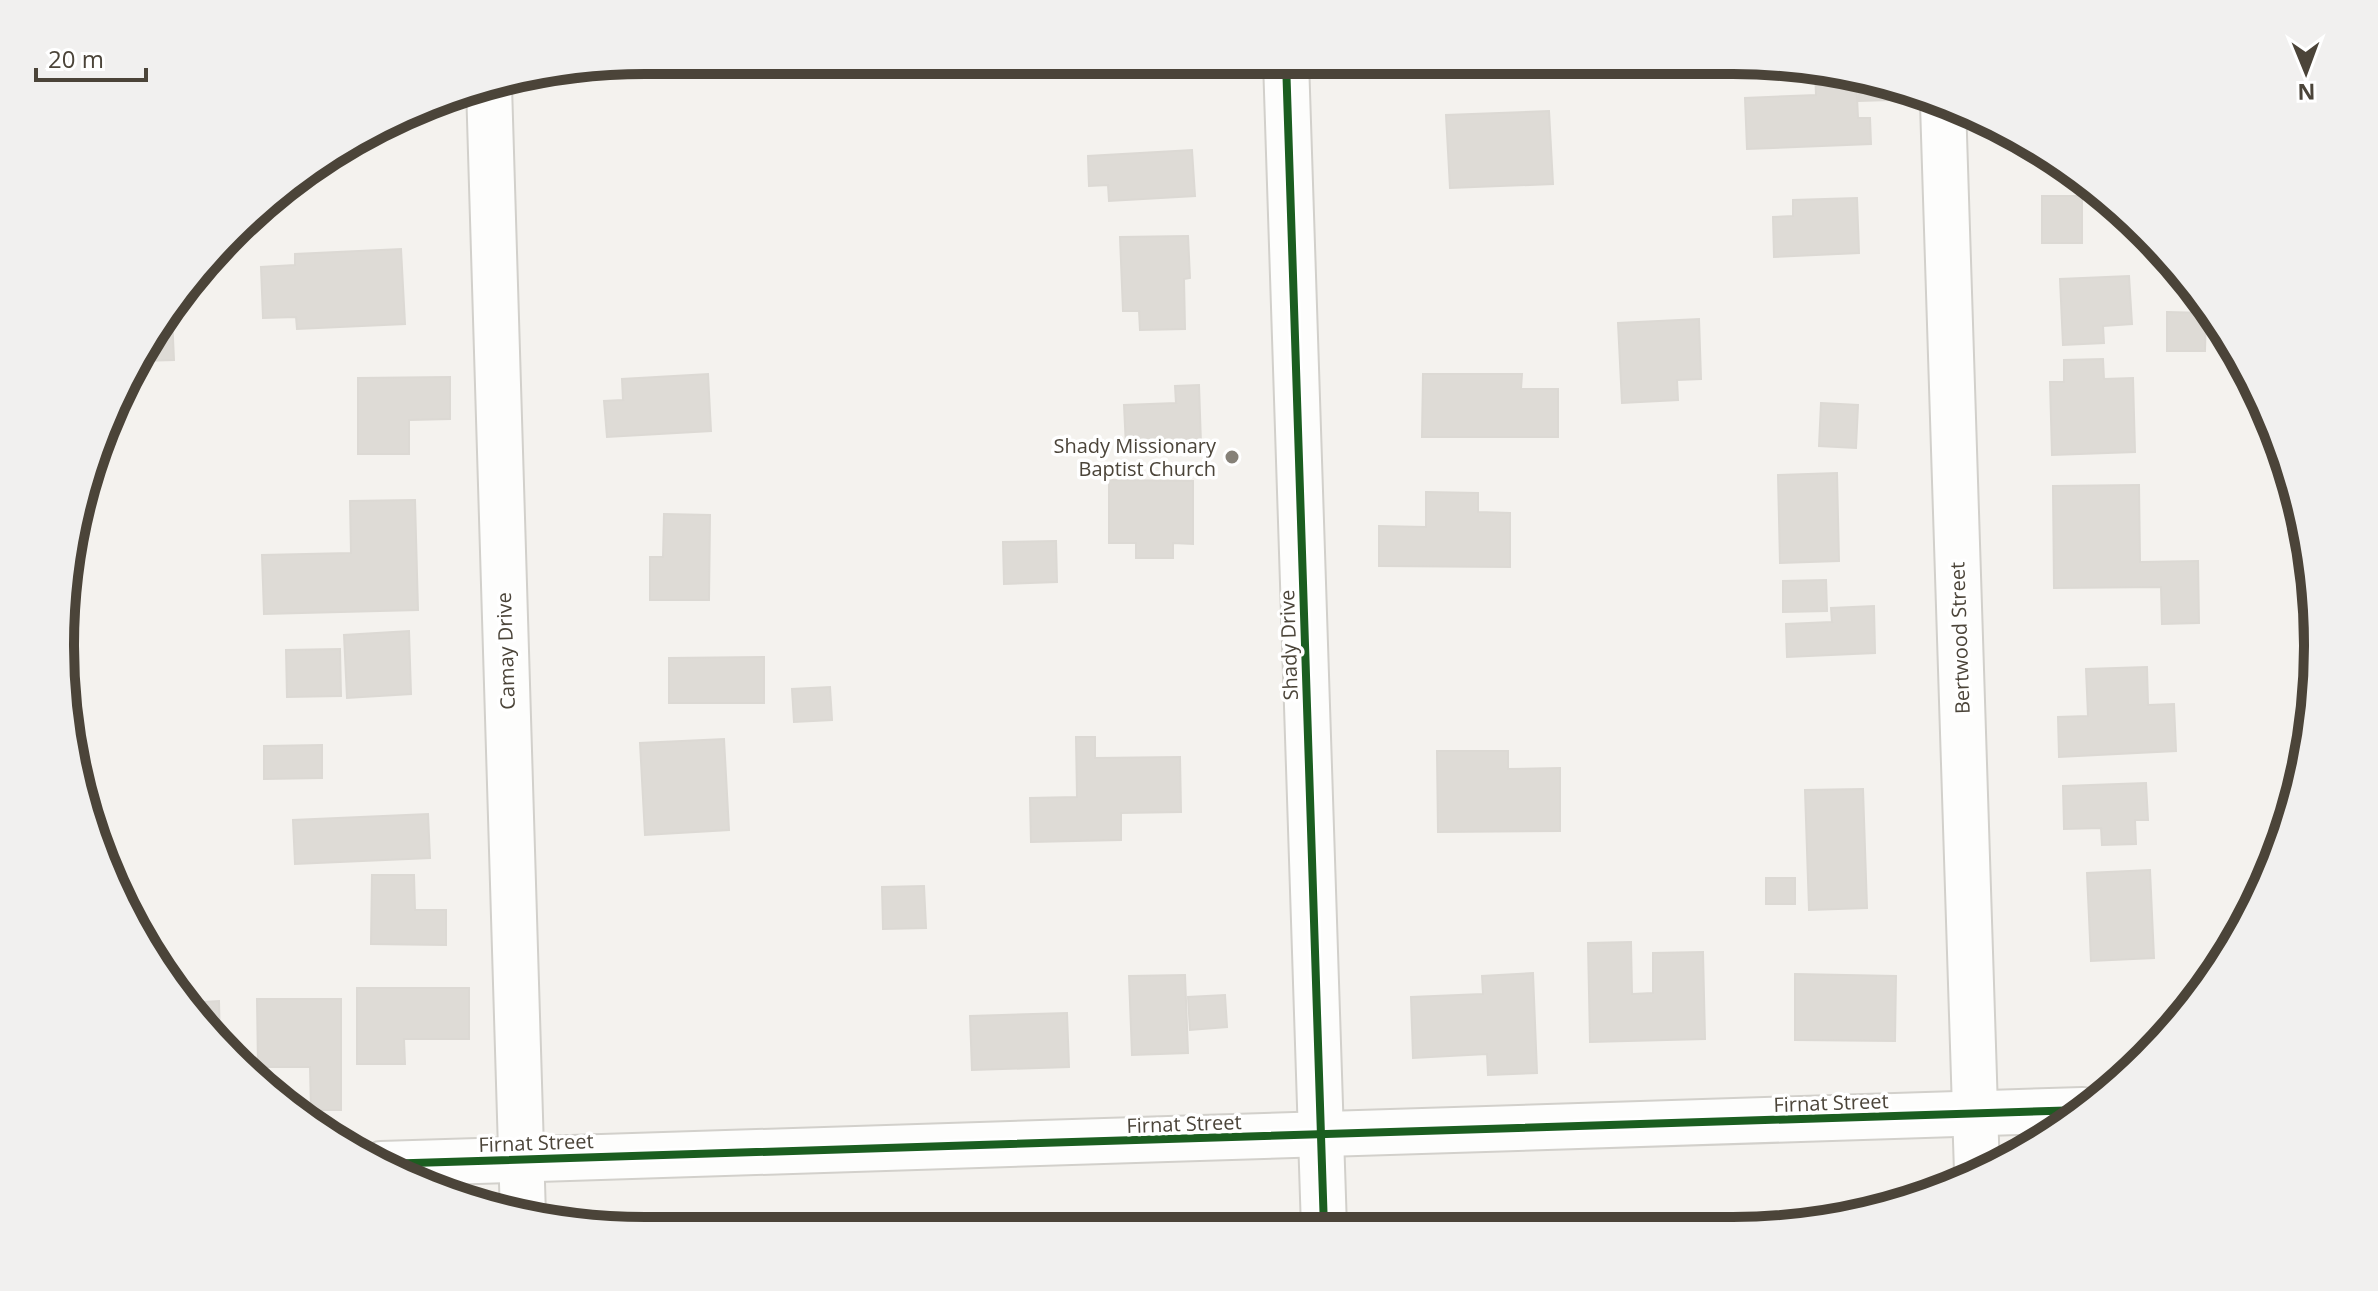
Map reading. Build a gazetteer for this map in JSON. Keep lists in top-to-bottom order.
{
  "streets": {
    "street": [
      "Bertwood Street",
      "Shady Drive",
      "Camay Drive",
      "Firnat Street"
    ]
  },
  "crossings": [
    ["Bertwood Street", "Firnat Street"],
    ["Shady Drive", "Firnat Street"],
    ["Camay Drive", "Firnat Street"]
  ],
  "places": ["Shady Missionary Baptist Church"],
  "scale_bar": "20 m",
  "north": "bottom"
}
